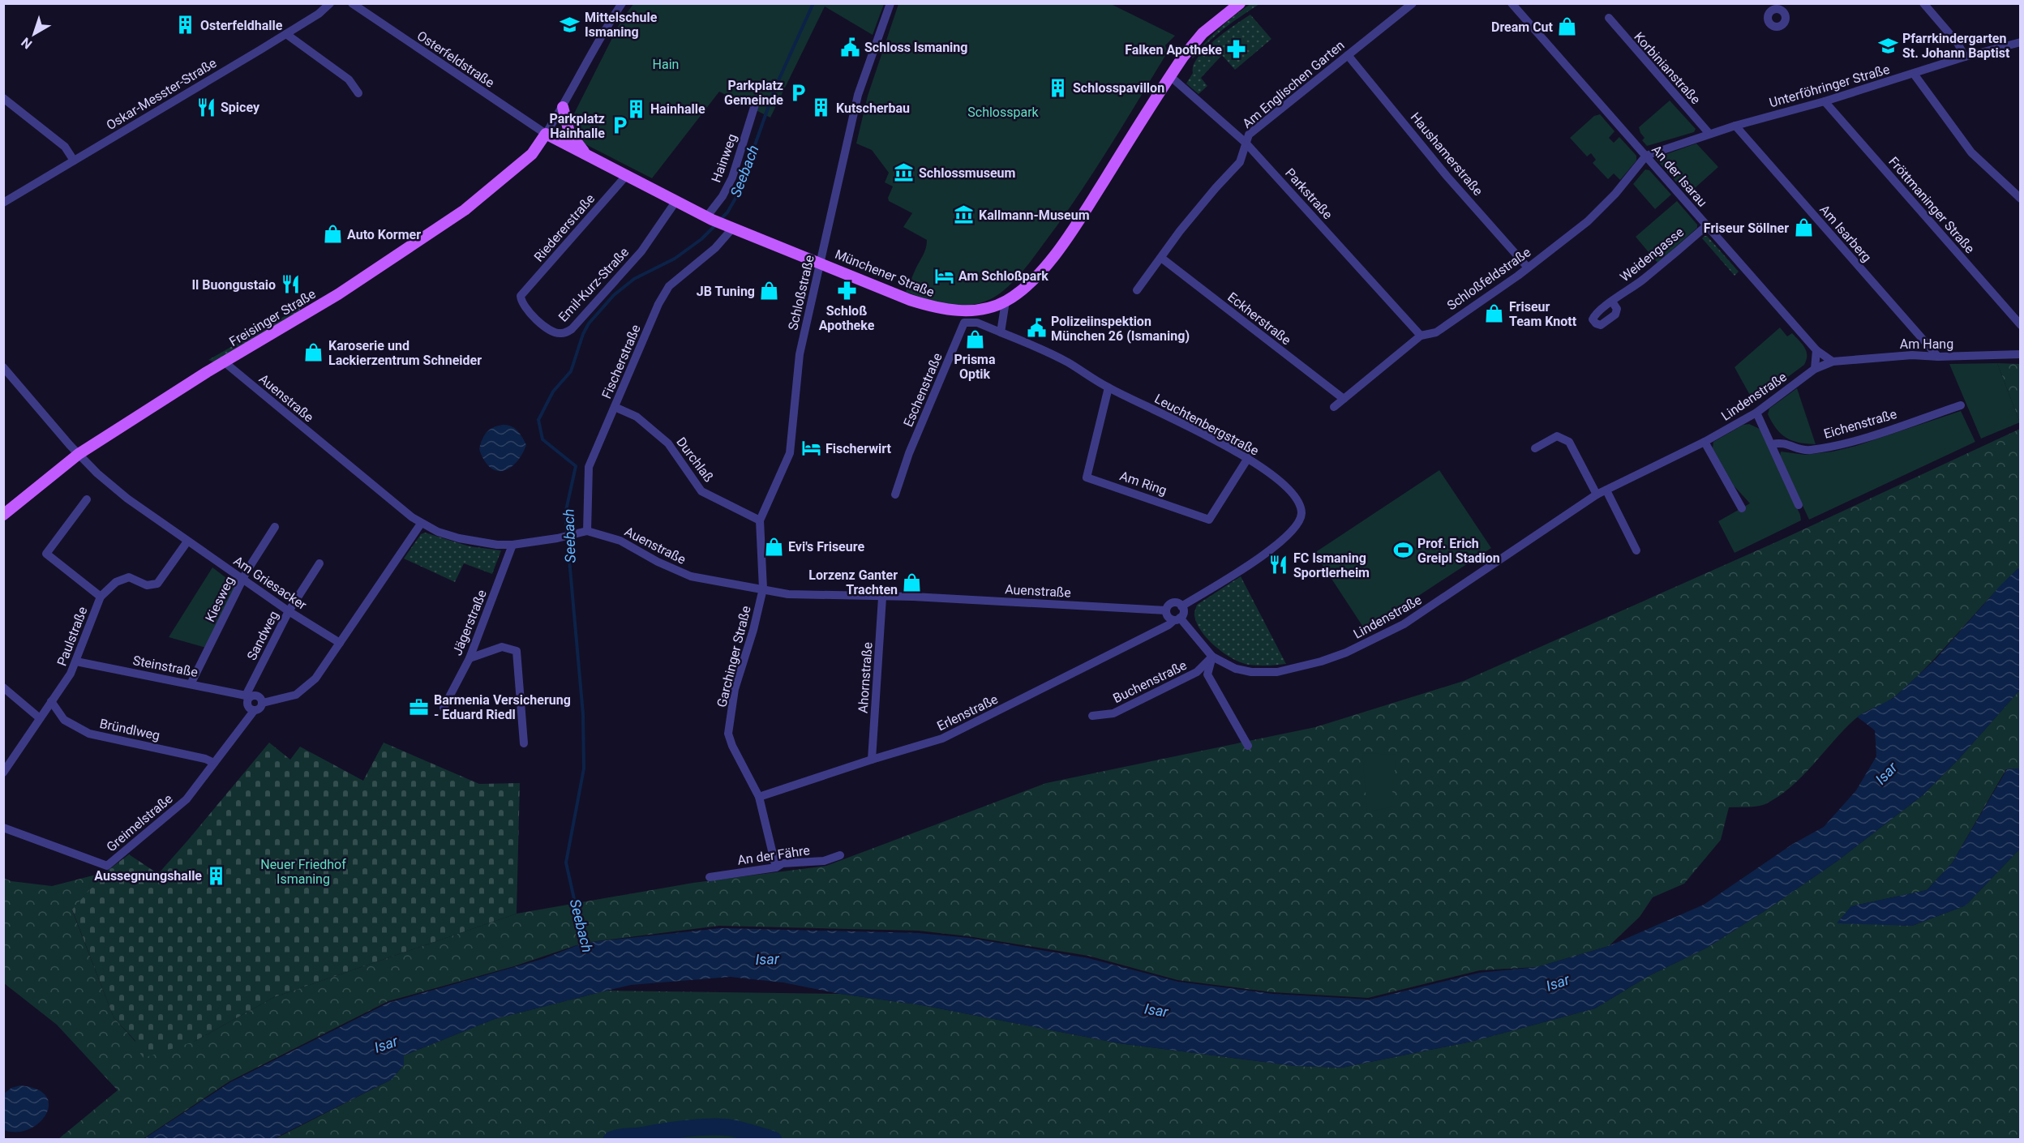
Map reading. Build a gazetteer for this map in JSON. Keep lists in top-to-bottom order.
{
  "streets": {
    "main road": ["Münchener Straße", "Freisinger Straße"],
    "street": [
      "Osterfeldstraße",
      "Korbinianstraße",
      "Am Englischen Garten",
      "Unterföhringer Straße",
      "Oskar-Messter-Straße",
      "Haushamerstraße",
      "Hainweg",
      "An der Isarau",
      "Parkstraße",
      "Fröttmaninger Straße",
      "Riedererstraße",
      "Am Isarberg",
      "Weidengasse",
      "Schloßfeldstraße",
      "Emil-Kurz-Straße",
      "Schloßstraße",
      "Eckherstraße",
      "Am Hang",
      "Fischerstraße",
      "Eschenstraße",
      "Lindenstraße",
      "Auenstraße",
      "Eichenstraße",
      "Leuchtenbergstraße",
      "Durchlaß",
      "Am Ring",
      "Am Griesacker",
      "Kiesweg",
      "Jägerstraße",
      "Sandweg",
      "Paulstraße",
      "Garchinger Straße",
      "Steinstraße",
      "Ahornstraße",
      "Buchenstraße",
      "Erlenstraße",
      "Bründlweg",
      "Greimelstraße",
      "An der Fähre"
    ]
  },
  "crossings": [
    ["Osterfeldstraße", "Münchener Straße"],
    ["Osterfeldstraße", "Freisinger Straße"],
    ["Korbinianstraße", "Unterföhringer Straße"],
    ["Am Englischen Garten", "Haushamerstraße"],
    ["Am Englischen Garten", "Parkstraße"],
    ["Am Englischen Garten", "Eckherstraße"],
    ["Unterföhringer Straße", "An der Isarau"],
    ["Unterföhringer Straße", "Fröttmaninger Straße"],
    ["Unterföhringer Straße", "Am Isarberg"],
    ["Unterföhringer Straße", "Schloßfeldstraße"],
    ["Haushamerstraße", "Schloßfeldstraße"],
    ["Hainweg", "Münchener Straße"],
    ["An der Isarau", "Weidengasse"],
    ["An der Isarau", "Schloßfeldstraße"],
    ["Parkstraße", "Münchener Straße"],
    ["Parkstraße", "Schloßfeldstraße"],
    ["Riedererstraße", "Münchener Straße"],
    ["Riedererstraße", "Emil-Kurz-Straße"],
    ["Am Isarberg", "Am Hang"],
    ["Münchener Straße", "Emil-Kurz-Straße"],
    ["Münchener Straße", "Schloßstraße"],
    ["Münchener Straße", "Freisinger Straße"],
    ["Münchener Straße", "Fischerstraße"],
    ["Schloßfeldstraße", "Eckherstraße"],
    ["Schloßstraße", "Auenstraße"],
    ["Schloßstraße", "Durchlaß"],
    ["Schloßstraße", "Garchinger Straße"],
    ["Freisinger Straße", "Auenstraße"],
    ["Freisinger Straße", "Am Griesacker"],
    ["Am Hang", "Lindenstraße"],
    ["Fischerstraße", "Auenstraße"],
    ["Fischerstraße", "Durchlaß"],
    ["Lindenstraße", "Auenstraße"],
    ["Lindenstraße", "Leuchtenbergstraße"],
    ["Lindenstraße", "Buchenstraße"],
    ["Lindenstraße", "Erlenstraße"],
    ["Auenstraße", "Leuchtenbergstraße"],
    ["Auenstraße", "Jägerstraße"],
    ["Auenstraße", "Garchinger Straße"],
    ["Auenstraße", "Ahornstraße"],
    ["Auenstraße", "Erlenstraße"],
    ["Leuchtenbergstraße", "Am Ring"],
    ["Leuchtenbergstraße", "Erlenstraße"],
    ["Am Griesacker", "Kiesweg"],
    ["Am Griesacker", "Sandweg"],
    ["Kiesweg", "Steinstraße"],
    ["Sandweg", "Steinstraße"],
    ["Sandweg", "Greimelstraße"],
    ["Paulstraße", "Steinstraße"],
    ["Paulstraße", "Bründlweg"],
    ["Garchinger Straße", "Erlenstraße"],
    ["Garchinger Straße", "An der Fähre"],
    ["Steinstraße", "Greimelstraße"],
    ["Ahornstraße", "Erlenstraße"],
    ["Bründlweg", "Greimelstraße"]
  ],
  "water": ["Seebach", "Isar"],
  "parks": ["Hain", "Schlosspark", "Neuer Friedhof Ismaning"],
  "places": {
    "school or university": ["Mittelschule Ismaning", "Pfarrkindergarten St. Johann Baptist"],
    "building": [
      "Osterfeldhalle",
      "Schlosspavillon",
      "Kutscherbau",
      "Hainhalle",
      "Aussegnungshalle"
    ],
    "shop": [
      "Dream Cut",
      "Friseur Söllner",
      "Auto Kormer",
      "JB Tuning",
      "Friseur Team Knott",
      "Prisma Optik",
      "Karoserie und Lackierzentrum Schneider",
      "Evi's Friseure",
      "Lorzenz Ganter Trachten"
    ],
    "public building": ["Schloss Ismaning", "Polizeiinspektion München 26 (Ismaning)"],
    "pharmacy": ["Falken Apotheke", "Schloß Apotheke"],
    "parking": ["Parkplatz Gemeinde", "Parkplatz Hainhalle"],
    "restaurant": ["Spicey", "Il Buongustaio", "FC Ismaning Sportlerheim"],
    "museum": ["Schlossmuseum", "Kallmann-Museum"],
    "hotel": ["Am Schloßpark", "Fischerwirt"],
    "sports": ["Prof. Erich Greipl Stadion"],
    "office": ["Barmenia Versicherung - Eduard Riedl"]
  },
  "north": "bottom left"
}
